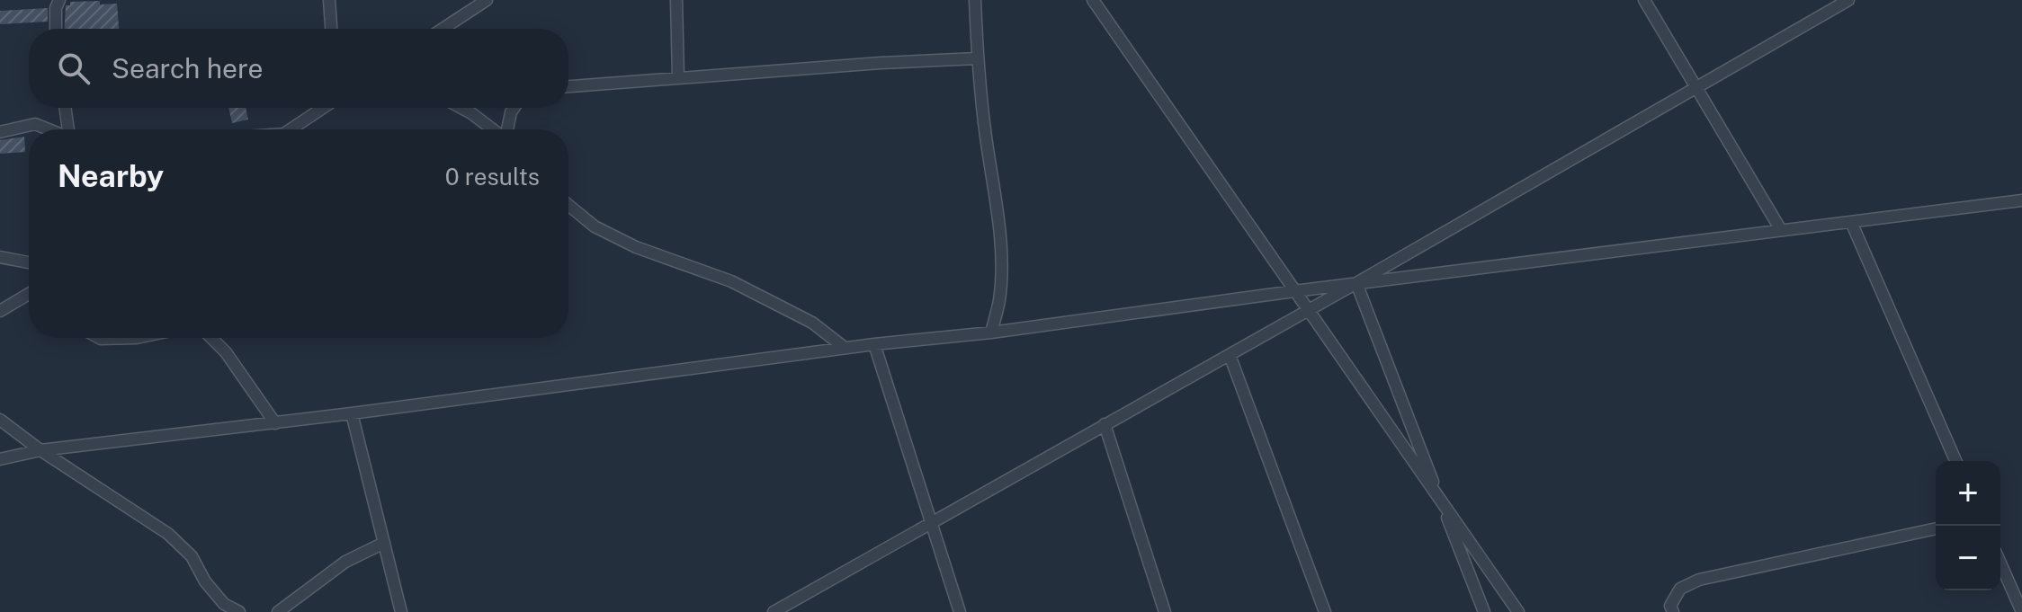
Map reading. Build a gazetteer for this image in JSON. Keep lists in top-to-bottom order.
{
  "page": {
    "search": "Search here",
    "heading": ["Nearby", "0 results"],
    "map_buttons": ["+", "−"]
  }
}
